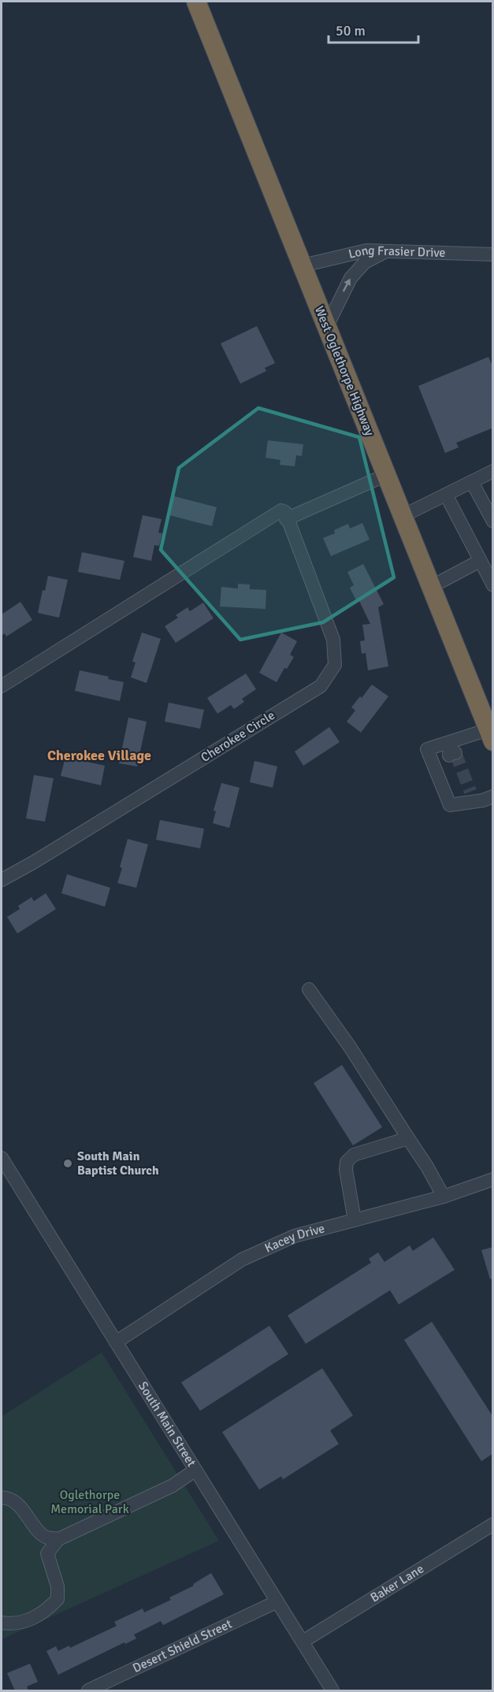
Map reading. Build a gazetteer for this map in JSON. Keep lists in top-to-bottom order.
{
  "streets": {
    "highway": ["West Oglethorpe Highway"],
    "street": [
      "Long Frasier Drive",
      "Cherokee Circle",
      "Kacey Drive",
      "South Main Street",
      "Baker Lane",
      "Desert Shield Street"
    ]
  },
  "crossings": [
    ["Long Frasier Drive", "West Oglethorpe Highway"],
    ["Kacey Drive", "South Main Street"],
    ["South Main Street", "Baker Lane"],
    ["South Main Street", "Desert Shield Street"]
  ],
  "districts": ["Cherokee Village"],
  "parks": ["Oglethorpe Memorial Park"],
  "places": ["South Main Baptist Church"],
  "scale_bar": "50 m"
}
